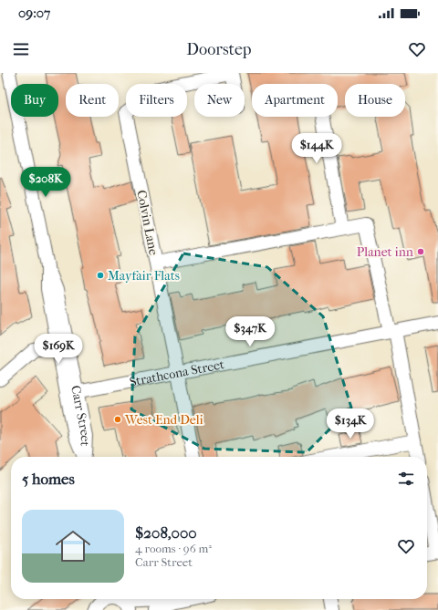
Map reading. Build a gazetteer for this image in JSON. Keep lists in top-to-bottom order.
{
  "streets": {
    "street": ["Colvin Lane", "Strathcona Street", "Carr Street"]
  },
  "crossings": [
    ["Colvin Lane", "Strathcona Street"],
    ["Strathcona Street", "Carr Street"]
  ],
  "places": ["Planet inn", "Mayfair Flats", "West End Deli"],
  "page": {
    "status": "09:07",
    "header": "Doorstep",
    "chip": [
      "Buy",
      "Rent",
      "Filters",
      "New",
      "Apartment",
      "House"
    ],
    "price": [
      "$144K",
      "$208K",
      "$347K",
      "$169K",
      "$134K"
    ],
    "heading": "5 homes",
    "list": [
      {
        "name": "$208,000",
        "note": "4 rooms · 96 m² · Carr Street"
      }
    ]
  }
}
